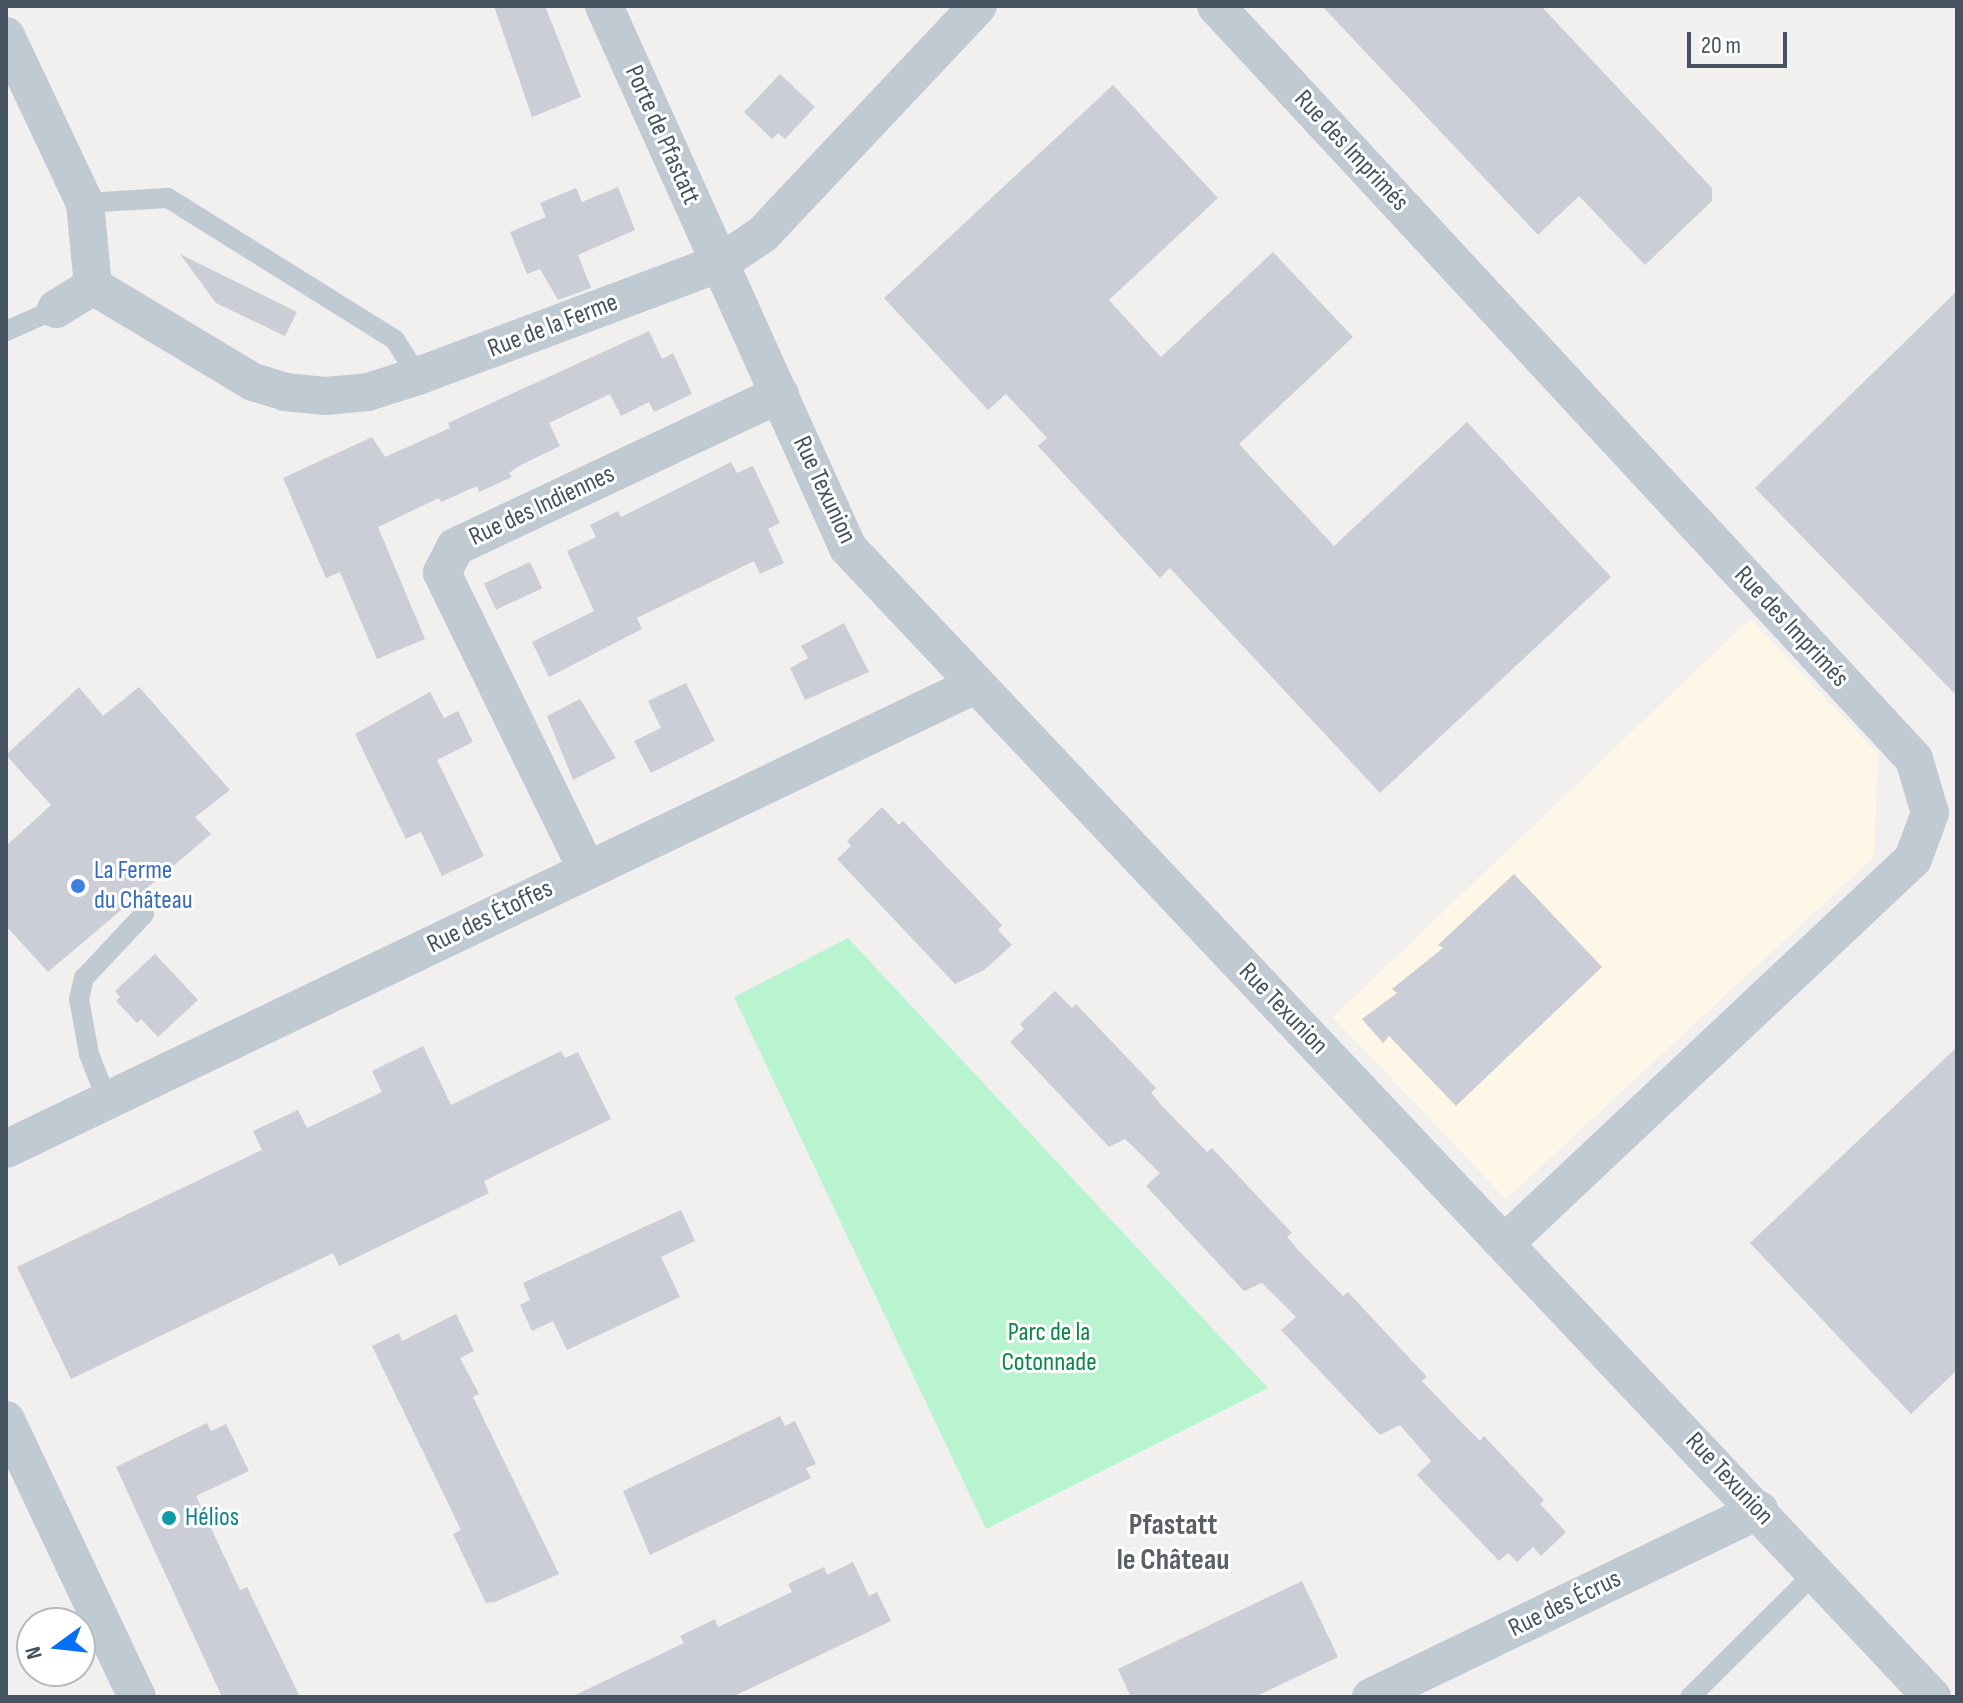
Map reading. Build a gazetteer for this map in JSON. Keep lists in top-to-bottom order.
{
  "streets": {
    "street": [
      "Porte de Pfastatt",
      "Rue des Imprimés",
      "Rue de la Ferme",
      "Rue Texunion",
      "Rue des Indiennes",
      "Rue des Étoffes",
      "Rue des Écrus"
    ]
  },
  "crossings": [
    ["Porte de Pfastatt", "Rue de la Ferme"],
    ["Porte de Pfastatt", "Rue Texunion"],
    ["Rue des Imprimés", "Rue Texunion"],
    ["Rue de la Ferme", "Rue Texunion"],
    ["Rue Texunion", "Rue des Indiennes"],
    ["Rue Texunion", "Rue des Étoffes"],
    ["Rue Texunion", "Rue des Écrus"],
    ["Rue des Indiennes", "Rue des Étoffes"]
  ],
  "districts": ["Pfastatt le Château"],
  "parks": ["Parc de la Cotonnade"],
  "places": ["La Ferme du Château", "Hélios"],
  "scale_bar": "20 m",
  "north": "left"
}
